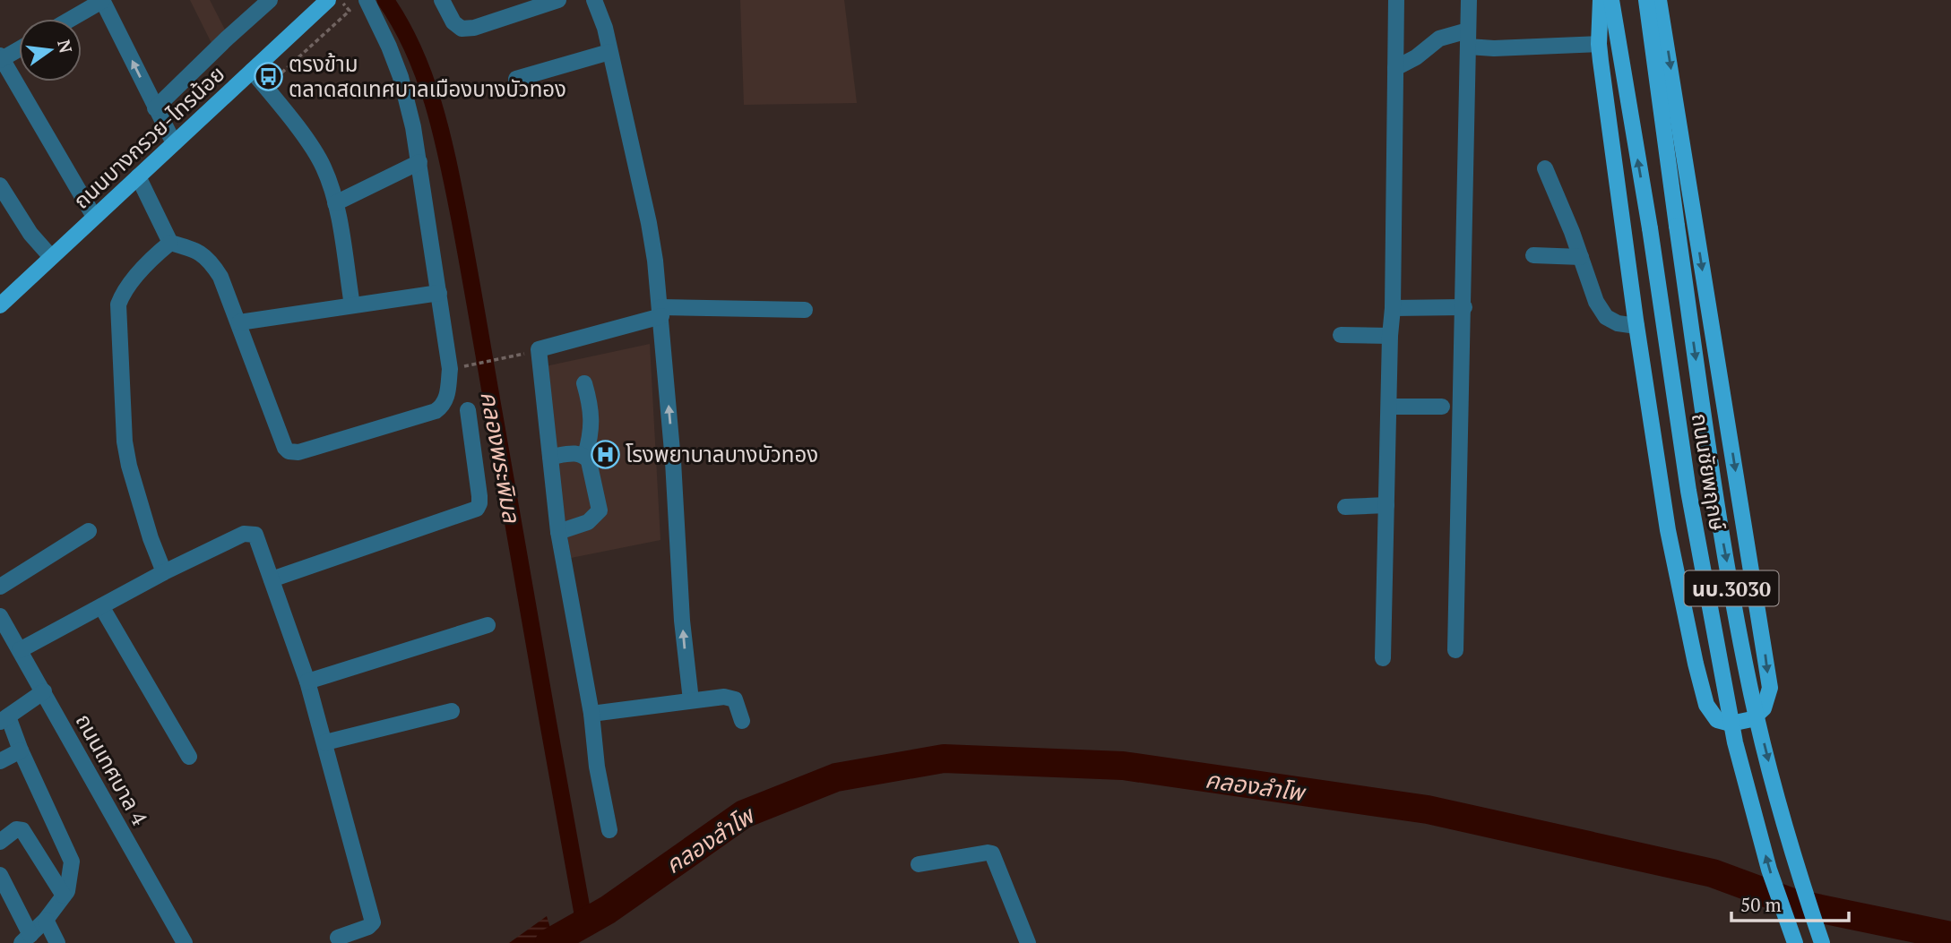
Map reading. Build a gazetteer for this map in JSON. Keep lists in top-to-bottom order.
{
  "streets": {
    "main road": ["ถนนบางกรวย-ไทรน้อย", "ถนนชัยพฤกษ์", "นบ.3030"],
    "street": ["ถนนเทศบาล 4"]
  },
  "water": ["คลองพระพิมล", "คลองลำโพ"],
  "places": {
    "bus stop": ["ตรงข้าม ตลาดสดเทศบาลเมืองบางบัวทอง"],
    "hospital": ["โรงพยาบาลบางบัวทอง"]
  },
  "scale_bar": "50 m",
  "north": "right"
}
